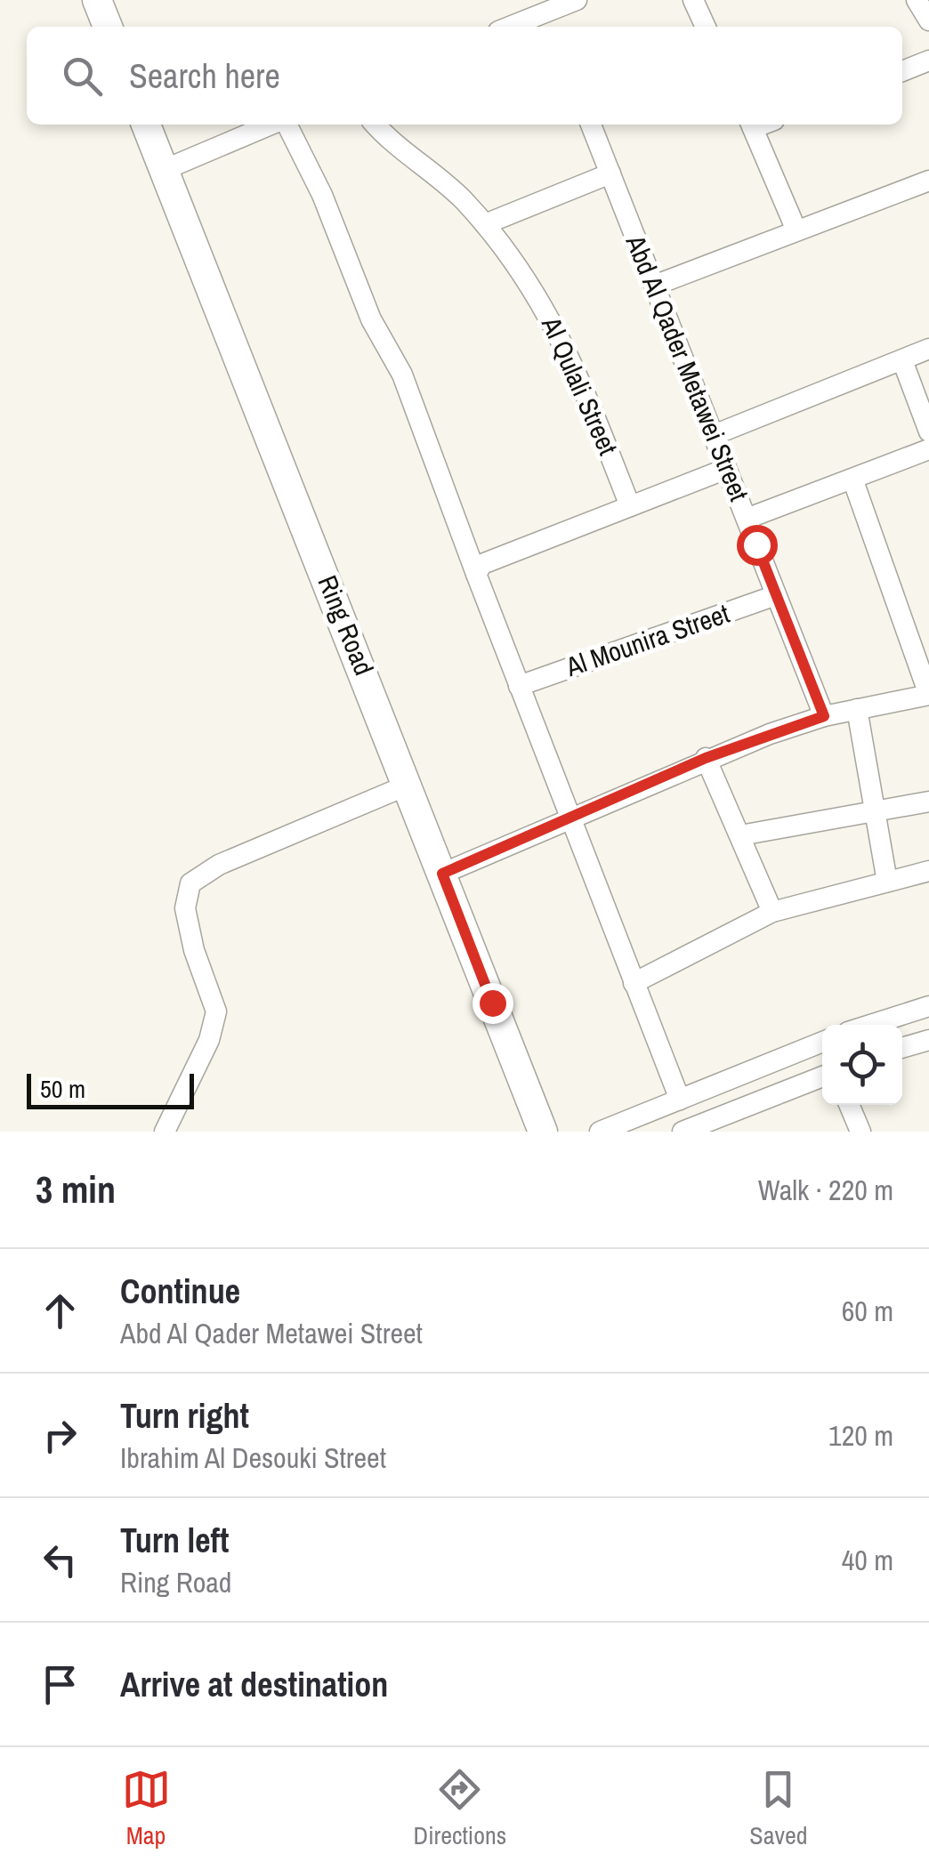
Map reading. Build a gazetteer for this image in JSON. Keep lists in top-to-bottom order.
{
  "streets": {
    "street": [
      "Abd Al Qader Metawei Street",
      "Al Qulali Street",
      "Ring Road",
      "Al Mounira Street"
    ]
  },
  "crossings": [
    ["Abd Al Qader Metawei Street", "Al Mounira Street"]
  ],
  "scale_bar": "50 m",
  "page": {
    "search": "Search here",
    "scale": "50 m",
    "heading": ["3 min", "Walk · 220 m"],
    "list": [
      ["Continue", "Abd Al Qader Metawei Street", "60 m"],
      ["Turn right", "Ibrahim Al Desouki Street", "120 m"],
      ["Turn left", "Ring Road", "40 m"],
      "Arrive at destination"
    ],
    "nav": ["Map", "Directions", "Saved"]
  }
}
